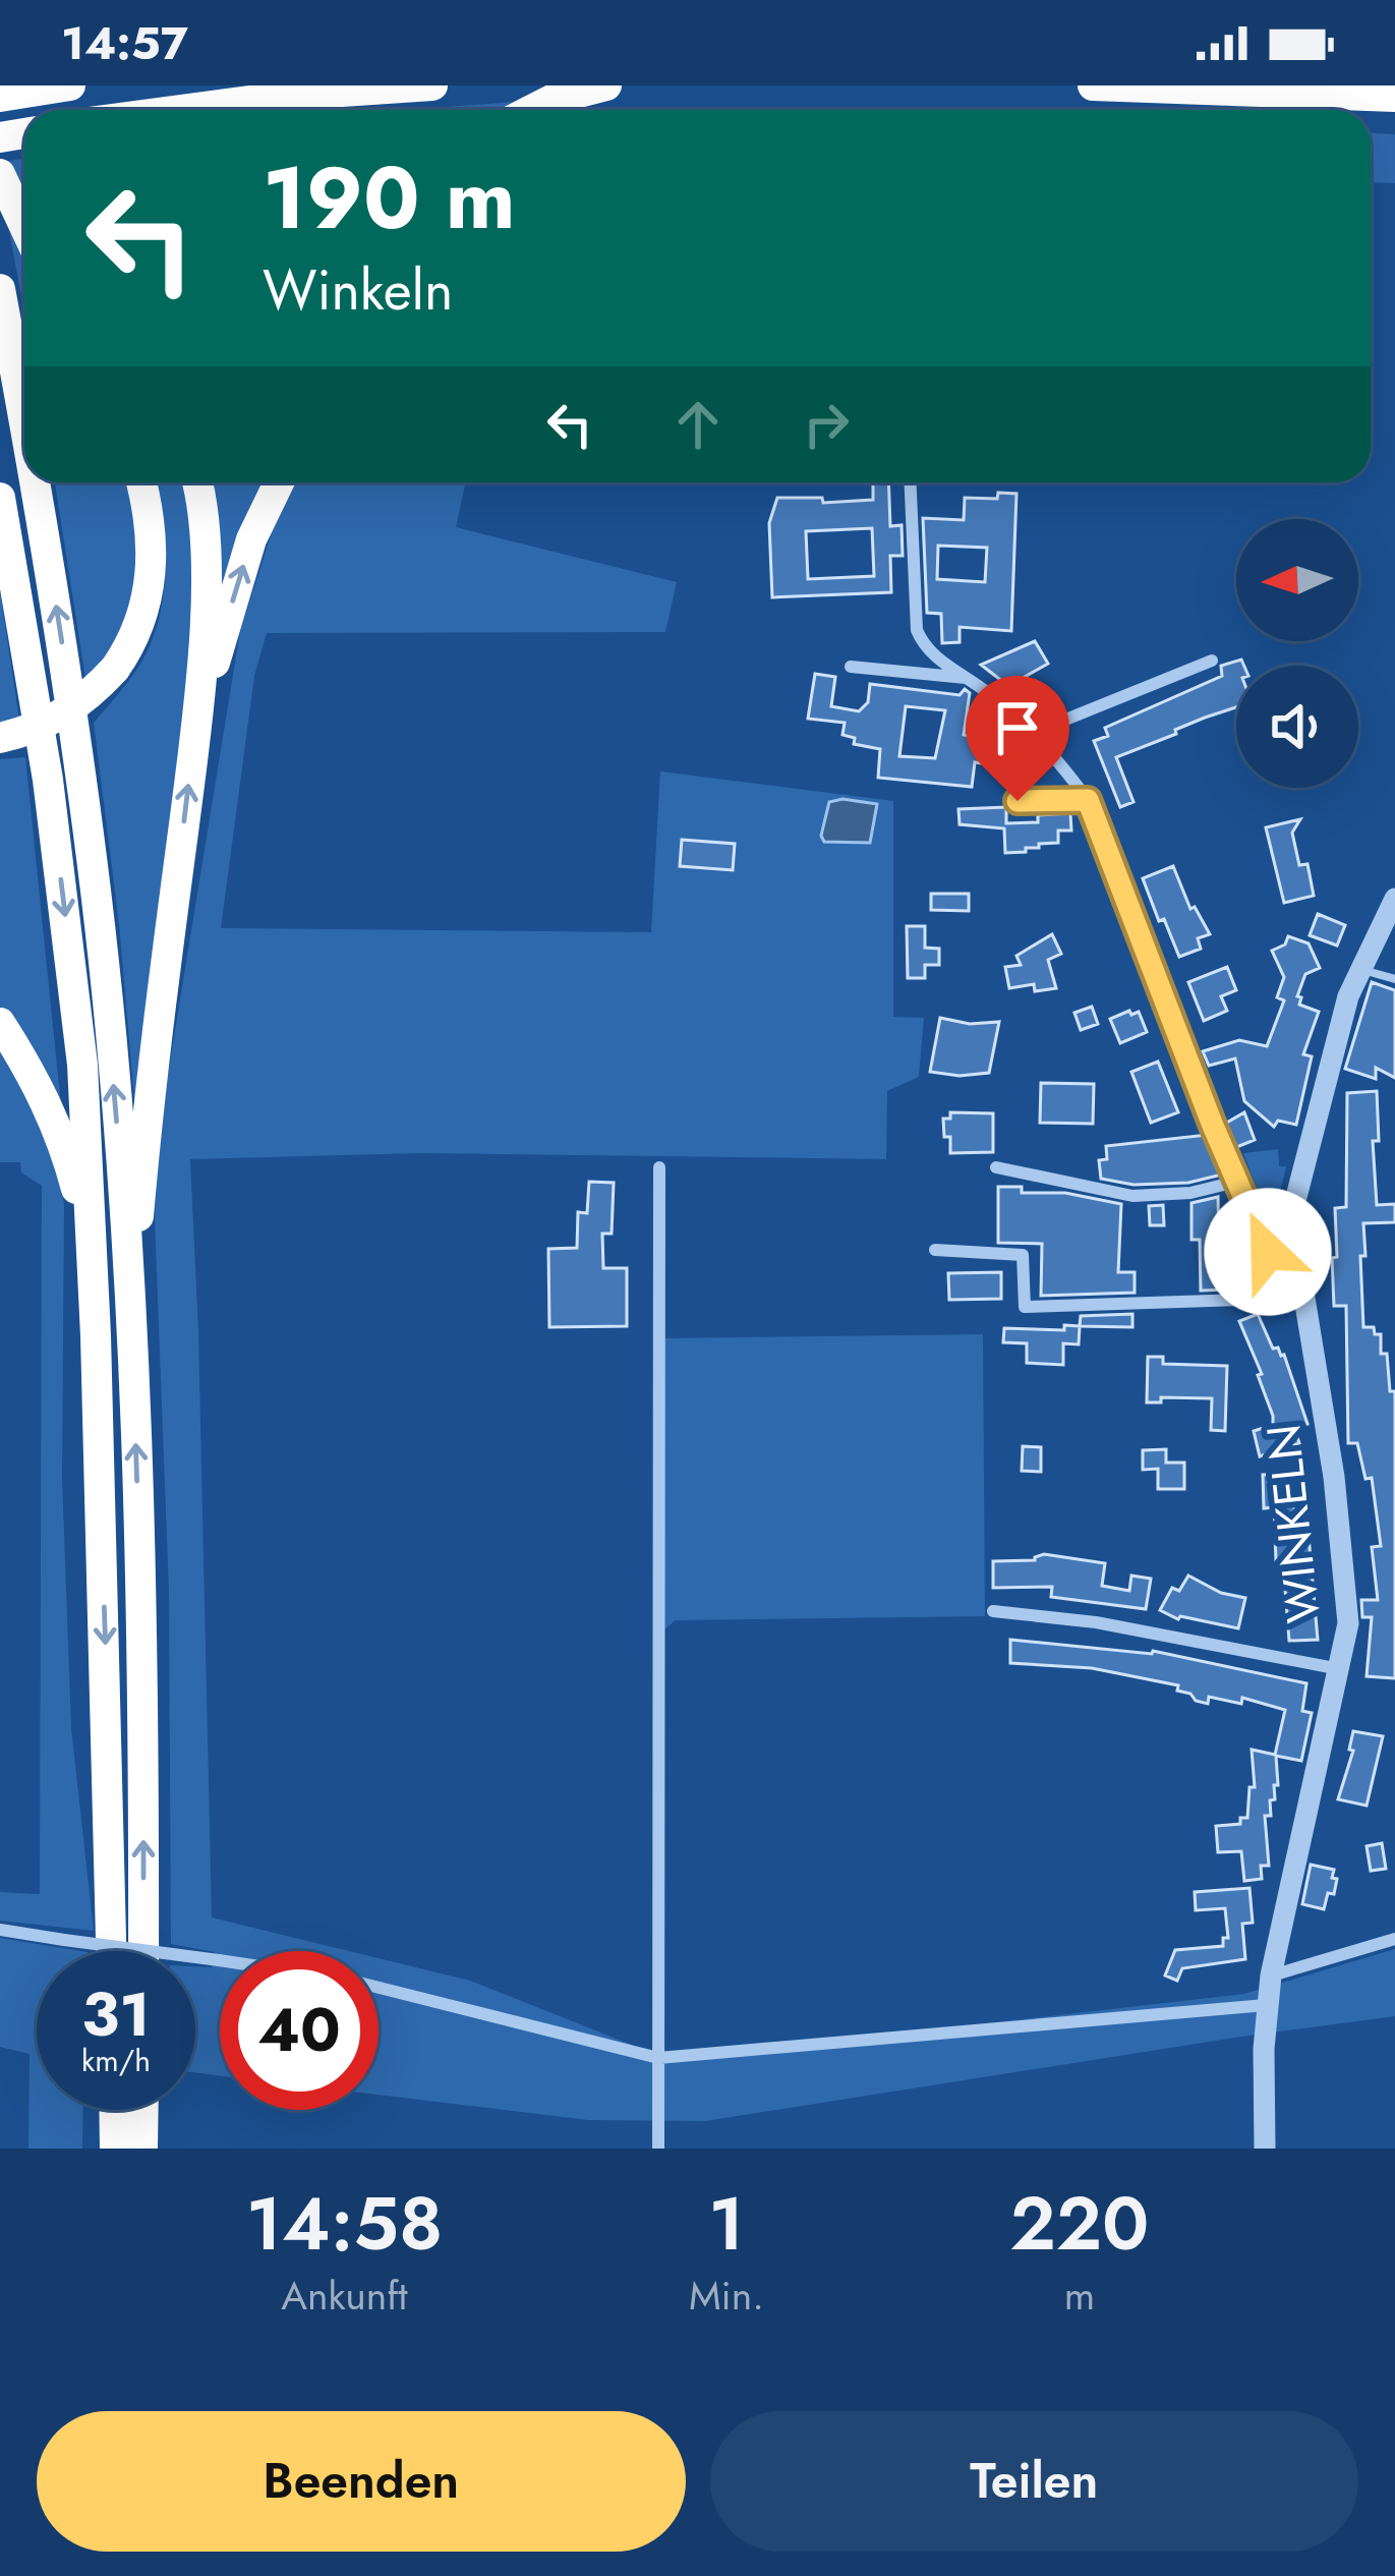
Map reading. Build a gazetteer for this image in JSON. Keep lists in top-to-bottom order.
{
  "streets": {
    "street": ["WINKELN"]
  },
  "north": "left",
  "page": {
    "status": "14:57",
    "turn": ["190 m", "Winkeln"],
    "speed": "31 km/h",
    "limit": "40",
    "eta": [
      "14:58",
      "Ankunft",
      "1",
      "Min.",
      "220",
      "m"
    ],
    "buttons": ["Beenden", "Teilen"]
  }
}
